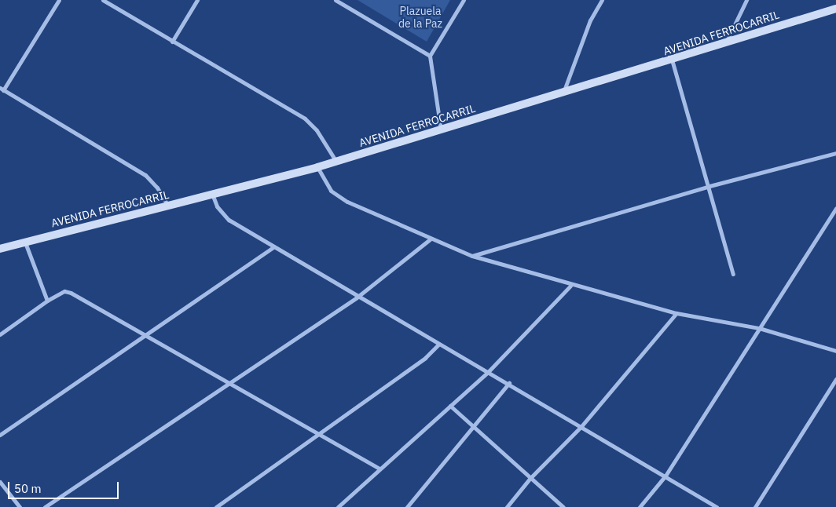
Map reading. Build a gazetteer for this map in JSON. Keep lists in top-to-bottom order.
{
  "streets": {
    "main road": ["AVENIDA FERROCARRIL"]
  },
  "parks": ["Plazuela de la Paz"],
  "scale_bar": "50 m"
}
